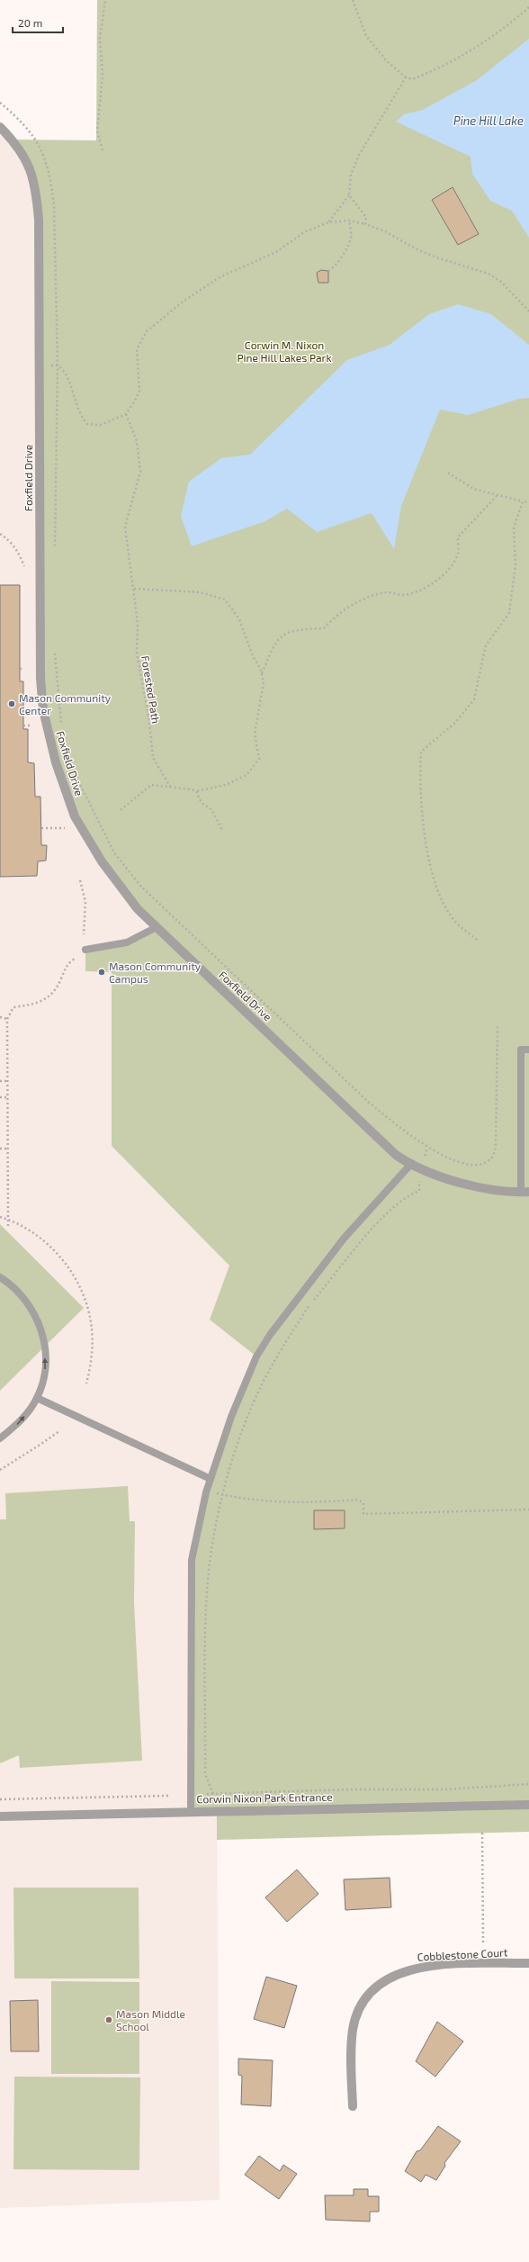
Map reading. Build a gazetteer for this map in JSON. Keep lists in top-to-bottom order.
{
  "streets": {
    "street": ["Foxfield Drive", "Corwin Nixon Park Entrance", "Cobblestone Court"],
    "path": ["Forested Path"]
  },
  "water": ["Pine Hill Lake"],
  "parks": ["Corwin M. Nixon Pine Hill Lakes Park"],
  "places": ["Mason Community Center", "Mason Community Campus", "Mason Middle School"],
  "scale_bar": "20 m"
}
